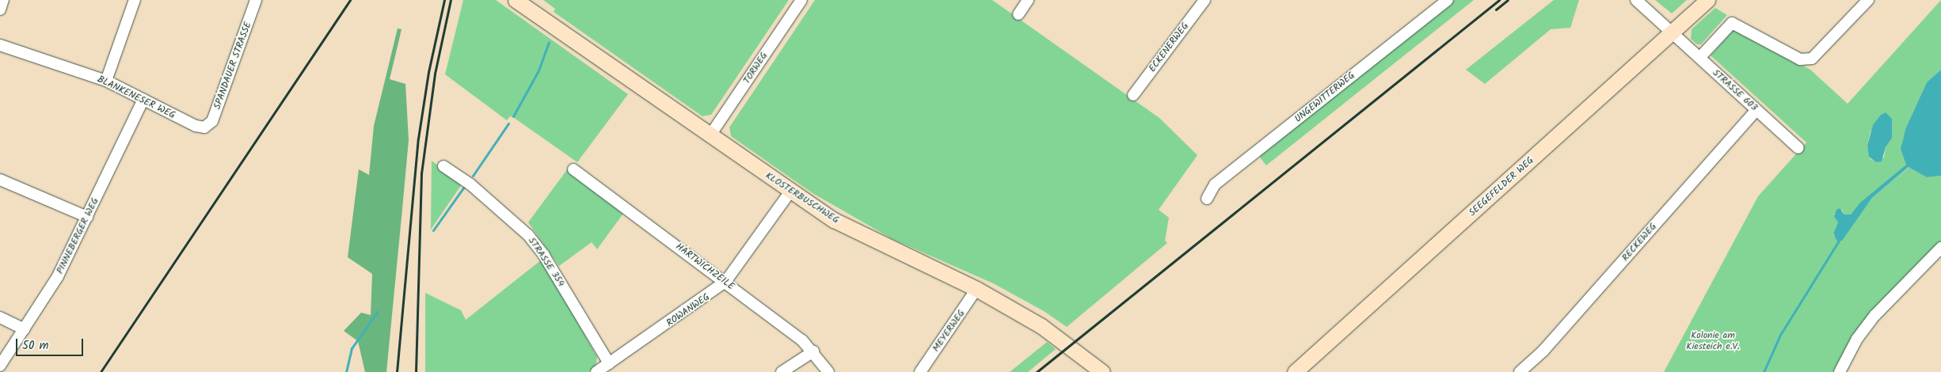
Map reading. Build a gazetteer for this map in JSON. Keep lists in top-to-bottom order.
{
  "streets": {
    "street": [
      "ECKENERWEG",
      "SPANDAUER STRASSE",
      "TORWEG",
      "STRASSE 603",
      "BLANKENESER WEG",
      "UNGEWITTERWEG",
      "SEEGEFELDER WEG",
      "KLOSTERBUSCHWEG",
      "PINNEBERGER WEG",
      "RECKEWEG",
      "STRASSE 354",
      "HARTWICHZEILE",
      "ROWANWEG",
      "MEYERWEG"
    ]
  },
  "crossings": [
    ["SPANDAUER STRASSE", "BLANKENESER WEG"],
    ["TORWEG", "KLOSTERBUSCHWEG"],
    ["STRASSE 603", "SEEGEFELDER WEG"],
    ["STRASSE 603", "RECKEWEG"],
    ["BLANKENESER WEG", "PINNEBERGER WEG"],
    ["KLOSTERBUSCHWEG", "ROWANWEG"],
    ["KLOSTERBUSCHWEG", "MEYERWEG"],
    ["STRASSE 354", "ROWANWEG"],
    ["HARTWICHZEILE", "ROWANWEG"]
  ],
  "parks": ["Kolonie am Kiesteich e.V."],
  "scale_bar": "50 m"
}
